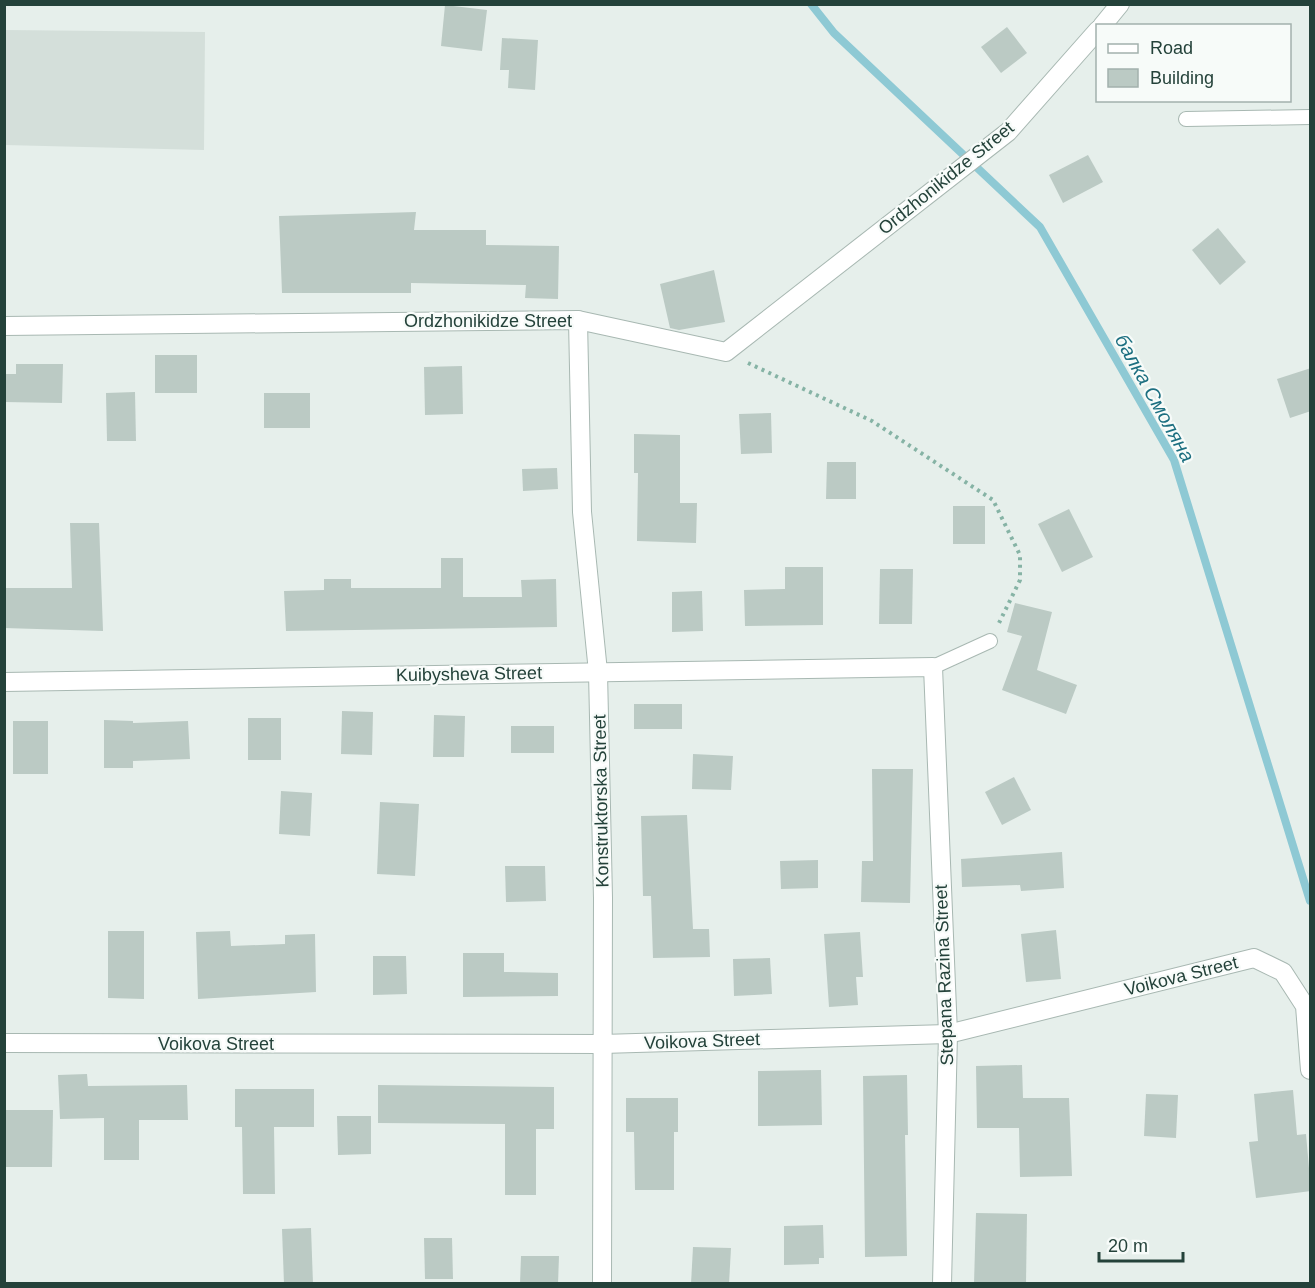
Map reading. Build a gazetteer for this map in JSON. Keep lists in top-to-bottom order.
{
  "streets": {
    "street": [
      "Ordzhonikidze Street",
      "Kuibysheva Street",
      "Konstruktorska Street",
      "Stepana Razina Street",
      "Voikova Street"
    ]
  },
  "crossings": [
    ["Ordzhonikidze Street", "Konstruktorska Street"],
    ["Kuibysheva Street", "Konstruktorska Street"],
    ["Kuibysheva Street", "Stepana Razina Street"],
    ["Konstruktorska Street", "Voikova Street"],
    ["Stepana Razina Street", "Voikova Street"]
  ],
  "water": ["балка Смоляна"],
  "legend": ["Road", "Building"],
  "scale_bar": "20 m"
}
